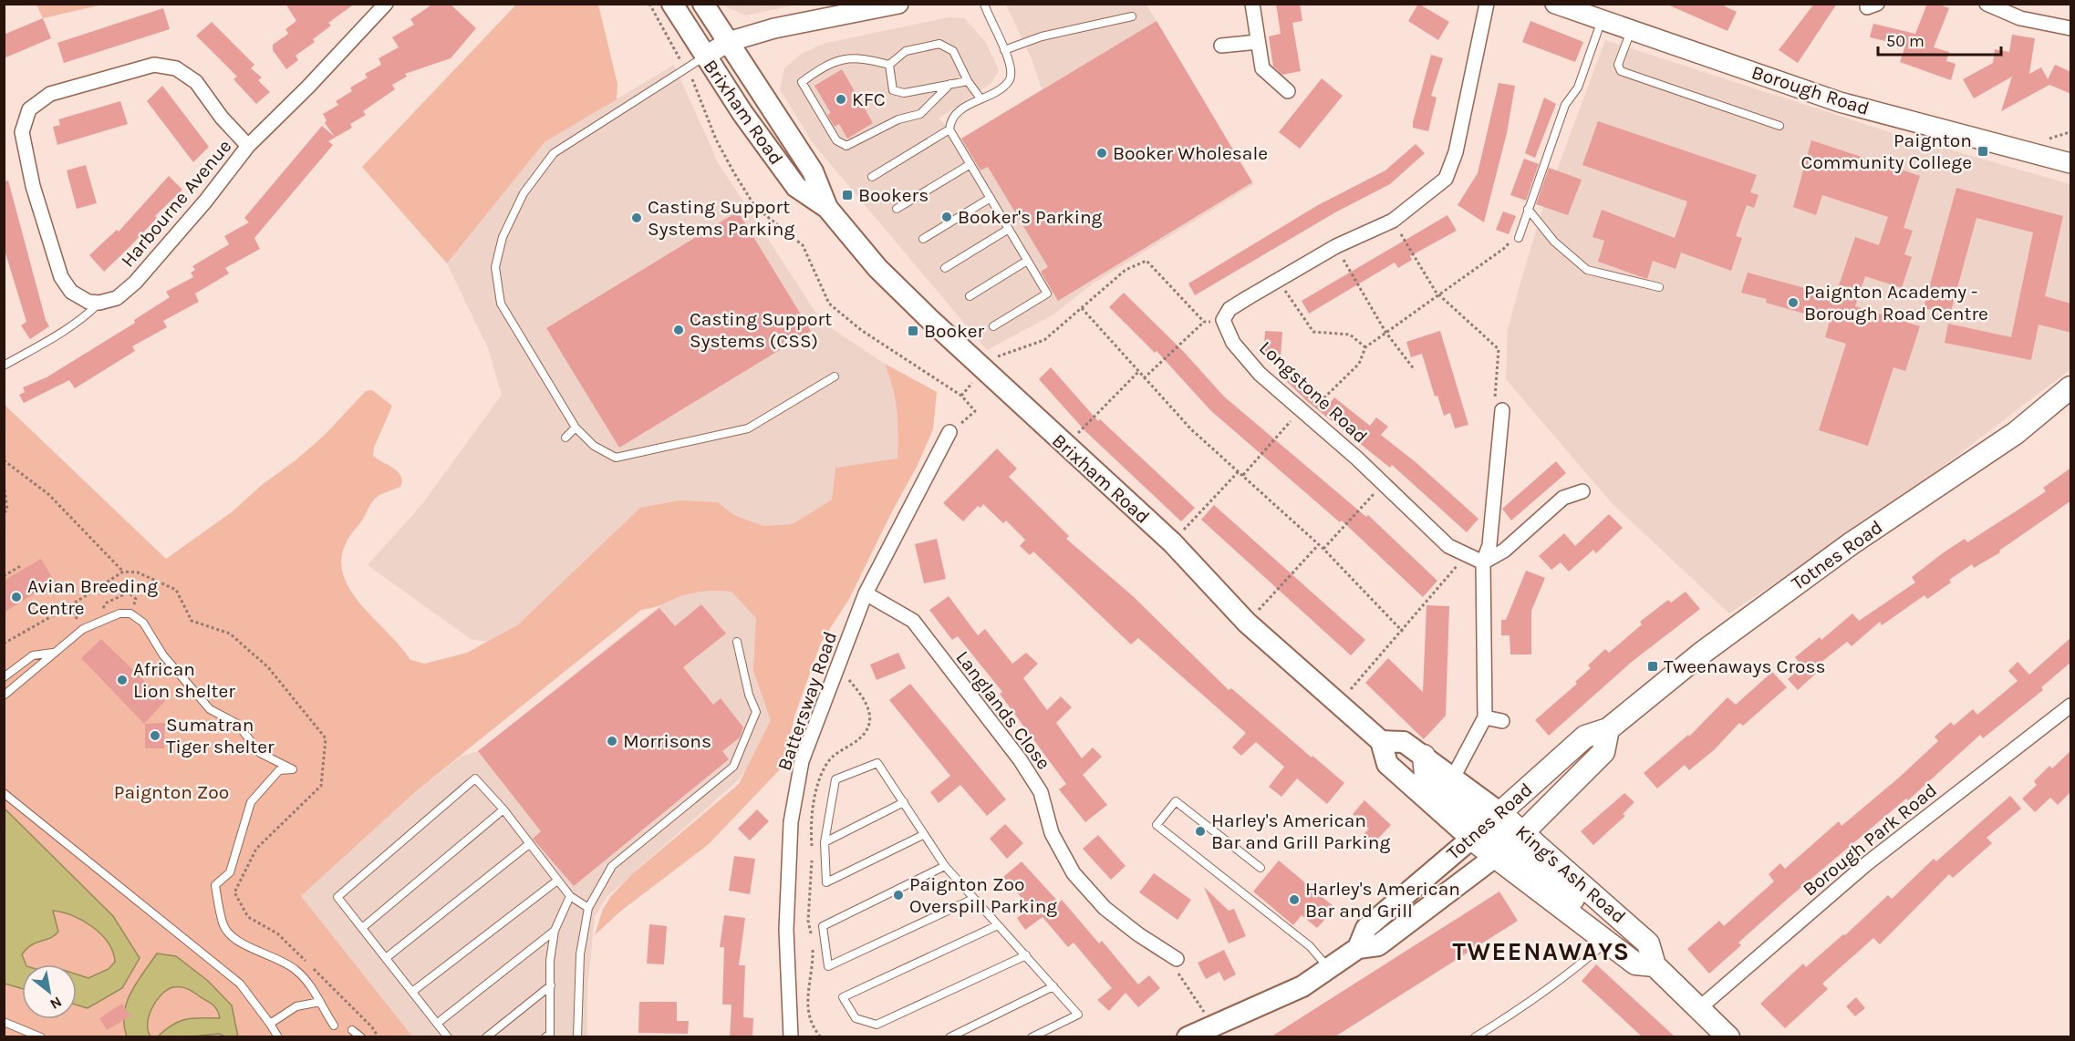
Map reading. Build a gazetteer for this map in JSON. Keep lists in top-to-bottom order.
{
  "streets": {
    "highway": ["Totnes Road", "King's Ash Road"],
    "main road": ["Borough Road", "Brixham Road"],
    "street": [
      "Harbourne Avenue",
      "Longstone Road",
      "Battersway Road",
      "Langlands Close",
      "Borough Park Road"
    ]
  },
  "crossings": [
    ["Totnes Road", "King's Ash Road"],
    ["Battersway Road", "Langlands Close"],
    ["Borough Park Road", "King's Ash Road"]
  ],
  "districts": ["TWEENAWAYS"],
  "parks": ["Paignton Zoo"],
  "places": {
    "other": [
      "KFC",
      "Booker Wholesale",
      "Booker's Parking",
      "Casting Support Systems Parking",
      "Paignton Academy - Borough Road Centre",
      "Casting Support Systems (CSS)",
      "Avian Breeding Centre",
      "African Lion shelter",
      "Sumatran Tiger shelter",
      "Morrisons",
      "Harley's American Bar and Grill Parking",
      "Paignton Zoo Overspill Parking",
      "Harley's American Bar and Grill"
    ],
    "transit": [
      "Paignton Community College",
      "Bookers",
      "Booker",
      "Tweenaways Cross"
    ]
  },
  "scale_bar": "50 m",
  "north": "bottom right"
}
